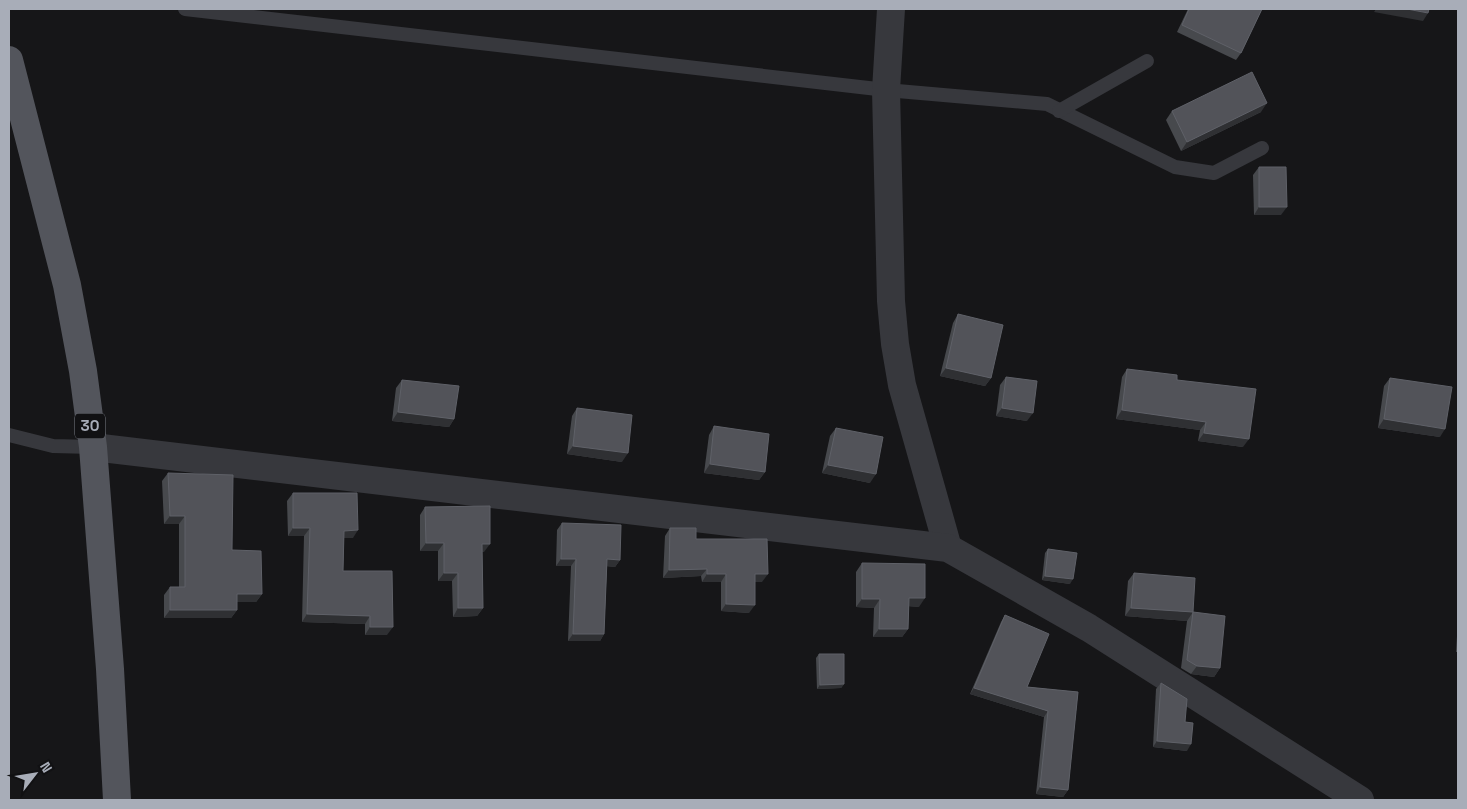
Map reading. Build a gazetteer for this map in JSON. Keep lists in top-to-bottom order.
{
  "streets": {
    "main road": ["30"]
  },
  "north": "top right"
}
